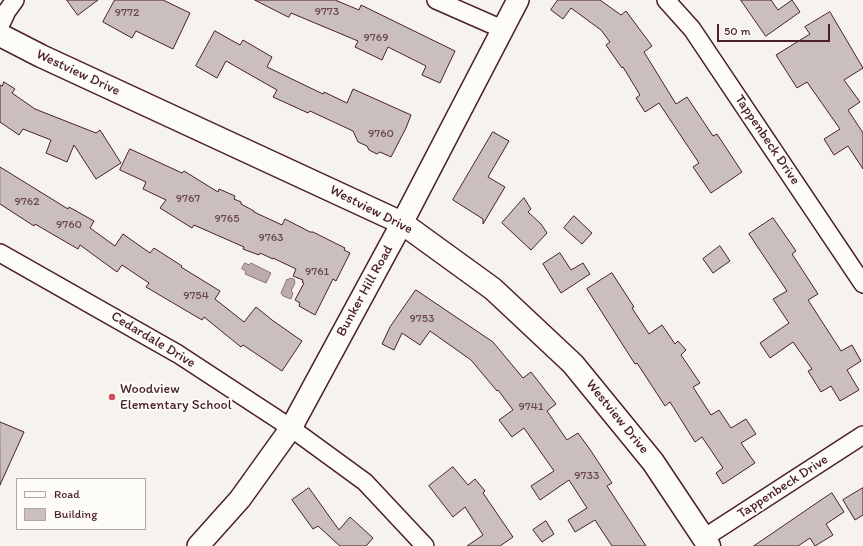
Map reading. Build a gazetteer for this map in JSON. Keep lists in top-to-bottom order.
{
  "streets": {
    "main road": ["Westview Drive"],
    "street": ["Tappenbeck Drive", "Bunker Hill Road", "Cedardale Drive"]
  },
  "crossings": [
    ["Westview Drive", "Tappenbeck Drive"],
    ["Westview Drive", "Bunker Hill Road"],
    ["Bunker Hill Road", "Cedardale Drive"]
  ],
  "places": ["Woodview Elementary School"],
  "house_numbers": [
    "9773",
    "9772",
    "9769",
    "9760",
    "9767",
    "9762",
    "9765",
    "9760",
    "9763",
    "9761",
    "9754",
    "9753",
    "9741",
    "9733"
  ],
  "legend": ["Road", "Building"],
  "scale_bar": "50 m"
}
